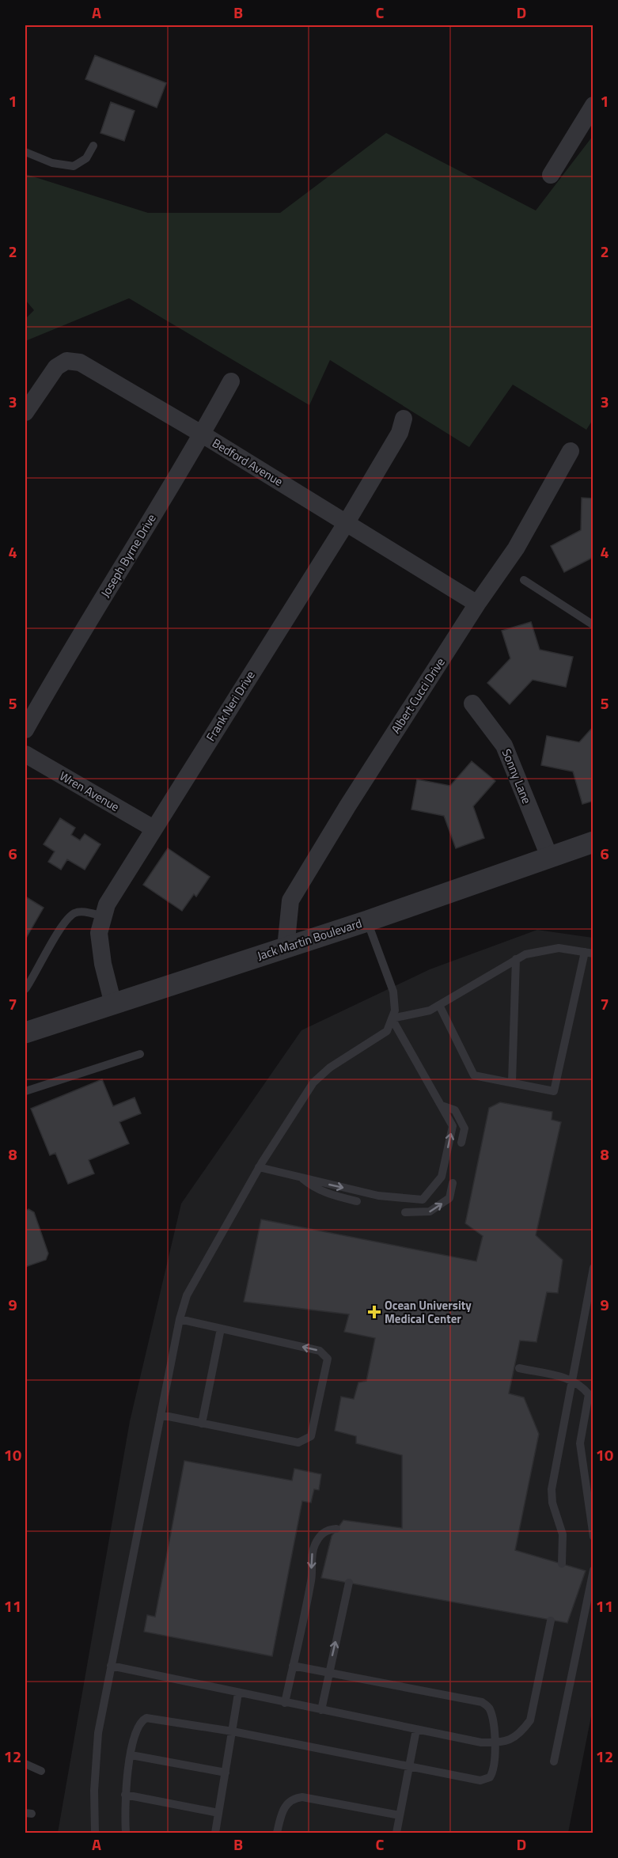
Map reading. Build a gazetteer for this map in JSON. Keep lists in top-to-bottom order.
{
  "streets": {
    "street": [
      "Bedford Avenue",
      "Joseph Byrne Drive",
      "Albert Cucci Drive",
      "Frank Neri Drive",
      "Sonny Lane",
      "Wren Avenue",
      "Jack Martin Boulevard"
    ]
  },
  "crossings": [
    ["Bedford Avenue", "Joseph Byrne Drive"],
    ["Bedford Avenue", "Albert Cucci Drive"],
    ["Bedford Avenue", "Frank Neri Drive"],
    ["Albert Cucci Drive", "Jack Martin Boulevard"],
    ["Frank Neri Drive", "Wren Avenue"],
    ["Frank Neri Drive", "Jack Martin Boulevard"],
    ["Sonny Lane", "Jack Martin Boulevard"]
  ],
  "places": {
    "health": ["Ocean University Medical Center"]
  },
  "grid": {
    "columns": [
      "A",
      "B",
      "C",
      "D"
    ],
    "rows": [
      "1",
      "2",
      "3",
      "4",
      "5",
      "6",
      "7",
      "8",
      "9",
      "10",
      "11",
      "12"
    ]
  }
}
